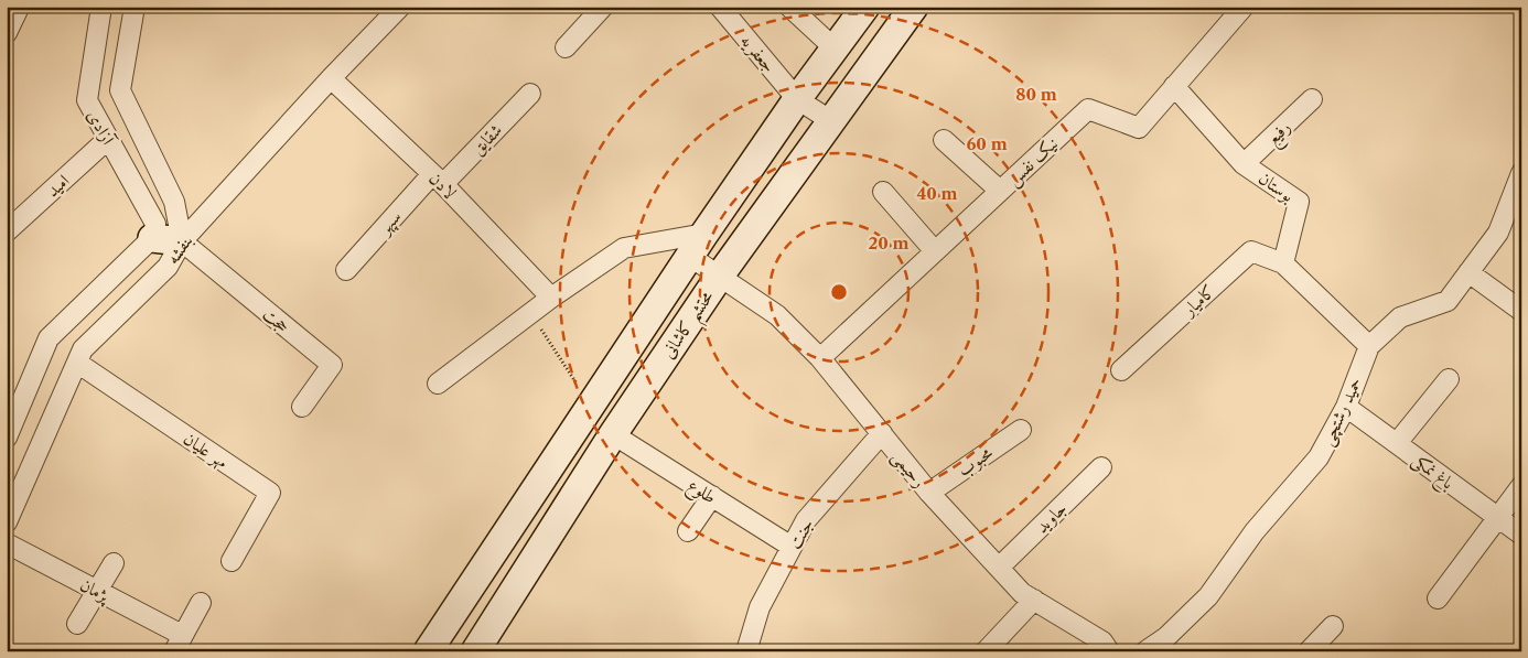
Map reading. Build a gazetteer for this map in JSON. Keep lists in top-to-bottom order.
{
  "streets": {
    "main road": ["محتشم کاشانی"],
    "street": [
      "جعفریه",
      "آزادی",
      "رفیع",
      "شقایق",
      "نیک نفس",
      "امید",
      "لادن",
      "بوستان",
      "سپهر",
      "بنفشه",
      "کامیار",
      "حجت",
      "حمید رشتچی",
      "مهر علیان",
      "محبوب",
      "رحیمی",
      "باغ نمکی",
      "طلوع",
      "جاوید",
      "جنت",
      "پژمان"
    ]
  },
  "crossings": [
    ["جعفریه", "محتشم کاشانی"],
    ["آزادی", "امید"],
    ["آزادی", "بنفشه"],
    ["آزادی", "حجت"],
    ["رفیع", "بوستان"],
    ["شقایق", "لادن"],
    ["شقایق", "سپهر"],
    ["نیک نفس", "بوستان"],
    ["نیک نفس", "رحیمی"],
    ["لادن", "سپهر"],
    ["لادن", "بنفشه"],
    ["بوستان", "کامیار"],
    ["بنفشه", "حجت"],
    ["بنفشه", "مهر علیان"],
    ["محتشم کاشانی", "رحیمی"],
    ["محتشم کاشانی", "طلوع"],
    ["حمید رشتچی", "باغ نمکی"],
    ["محبوب", "رحیمی"],
    ["رحیمی", "جاوید"],
    ["رحیمی", "جنت"],
    ["طلوع", "جنت"]
  ],
  "rings": [
    "80 m",
    "60 m",
    "40 m",
    "20 m"
  ]
}
